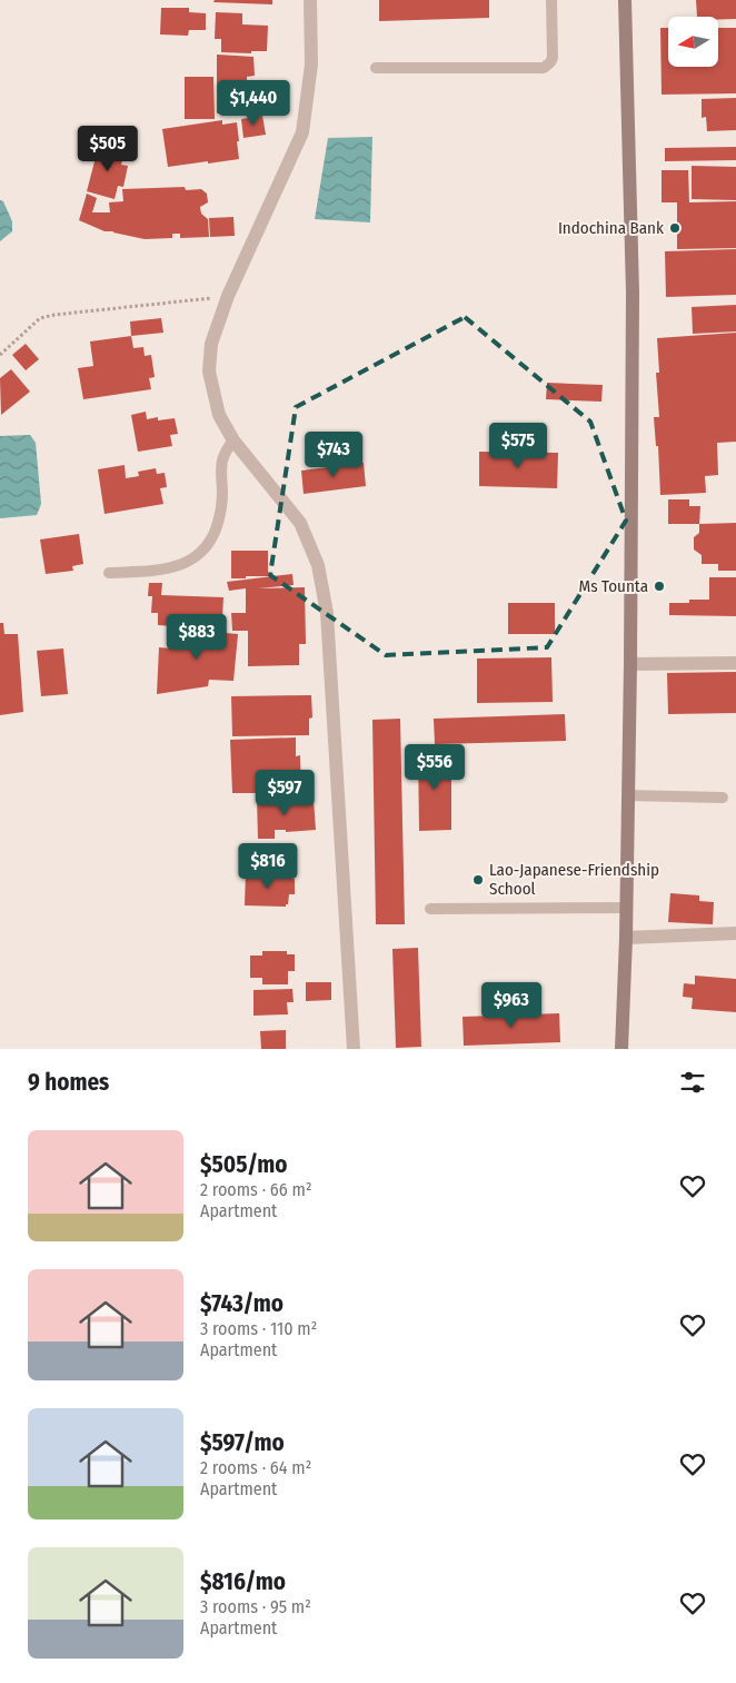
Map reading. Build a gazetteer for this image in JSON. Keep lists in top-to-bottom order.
{
  "places": ["Indochina Bank", "Ms Tounta", "Lao-Japanese-Friendship School"],
  "north": "left",
  "page": {
    "price": [
      "$1,440",
      "$505",
      "$575",
      "$743",
      "$883",
      "$556",
      "$597",
      "$816",
      "$963"
    ],
    "heading": "9 homes",
    "list": [
      {
        "name": "$505/mo",
        "note": "2 rooms · 66 m² · Apartment"
      },
      {
        "name": "$743/mo",
        "note": "3 rooms · 110 m² · Apartment"
      },
      {
        "name": "$597/mo",
        "note": "2 rooms · 64 m² · Apartment"
      },
      {
        "name": "$816/mo",
        "note": "3 rooms · 95 m² · Apartment"
      }
    ]
  }
}
